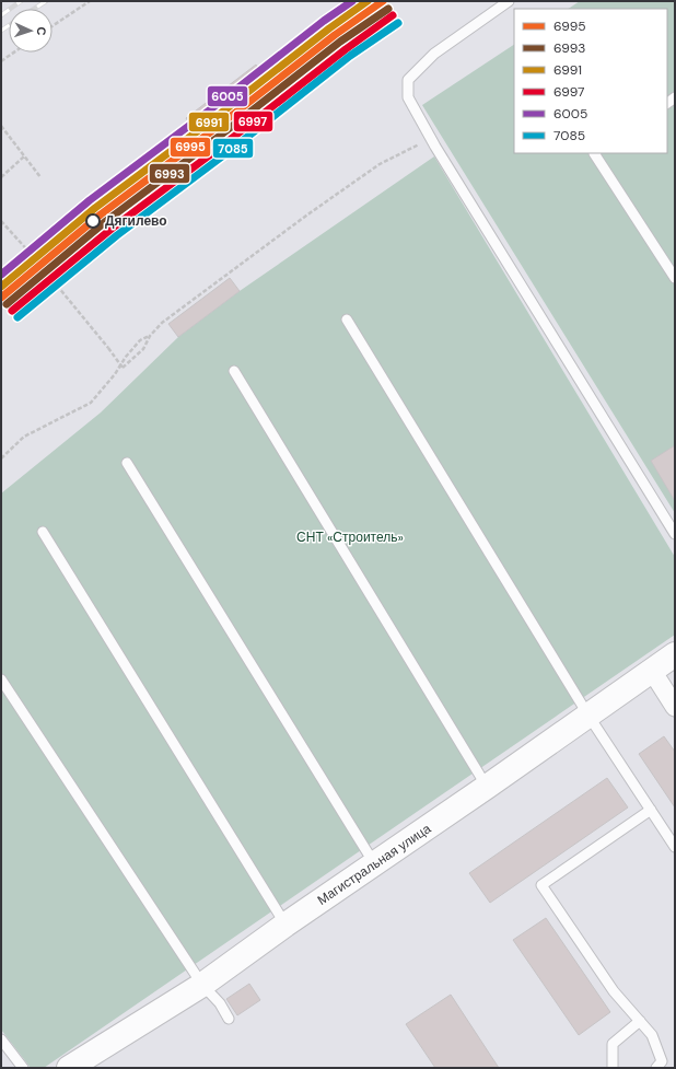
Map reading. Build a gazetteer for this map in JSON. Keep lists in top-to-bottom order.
{
  "streets": {
    "street": ["Магистральная улица"]
  },
  "parks": ["СНТ «Строитель»"],
  "places": ["Дягилево"],
  "lines": [
    "transit line 6995",
    "transit line 6991",
    "transit line 6005",
    "transit line 6993",
    "transit line 6997",
    "transit line 7085"
  ],
  "legend": [
    "6995",
    "6993",
    "6991",
    "6997",
    "6005",
    "7085"
  ],
  "north": "right"
}
